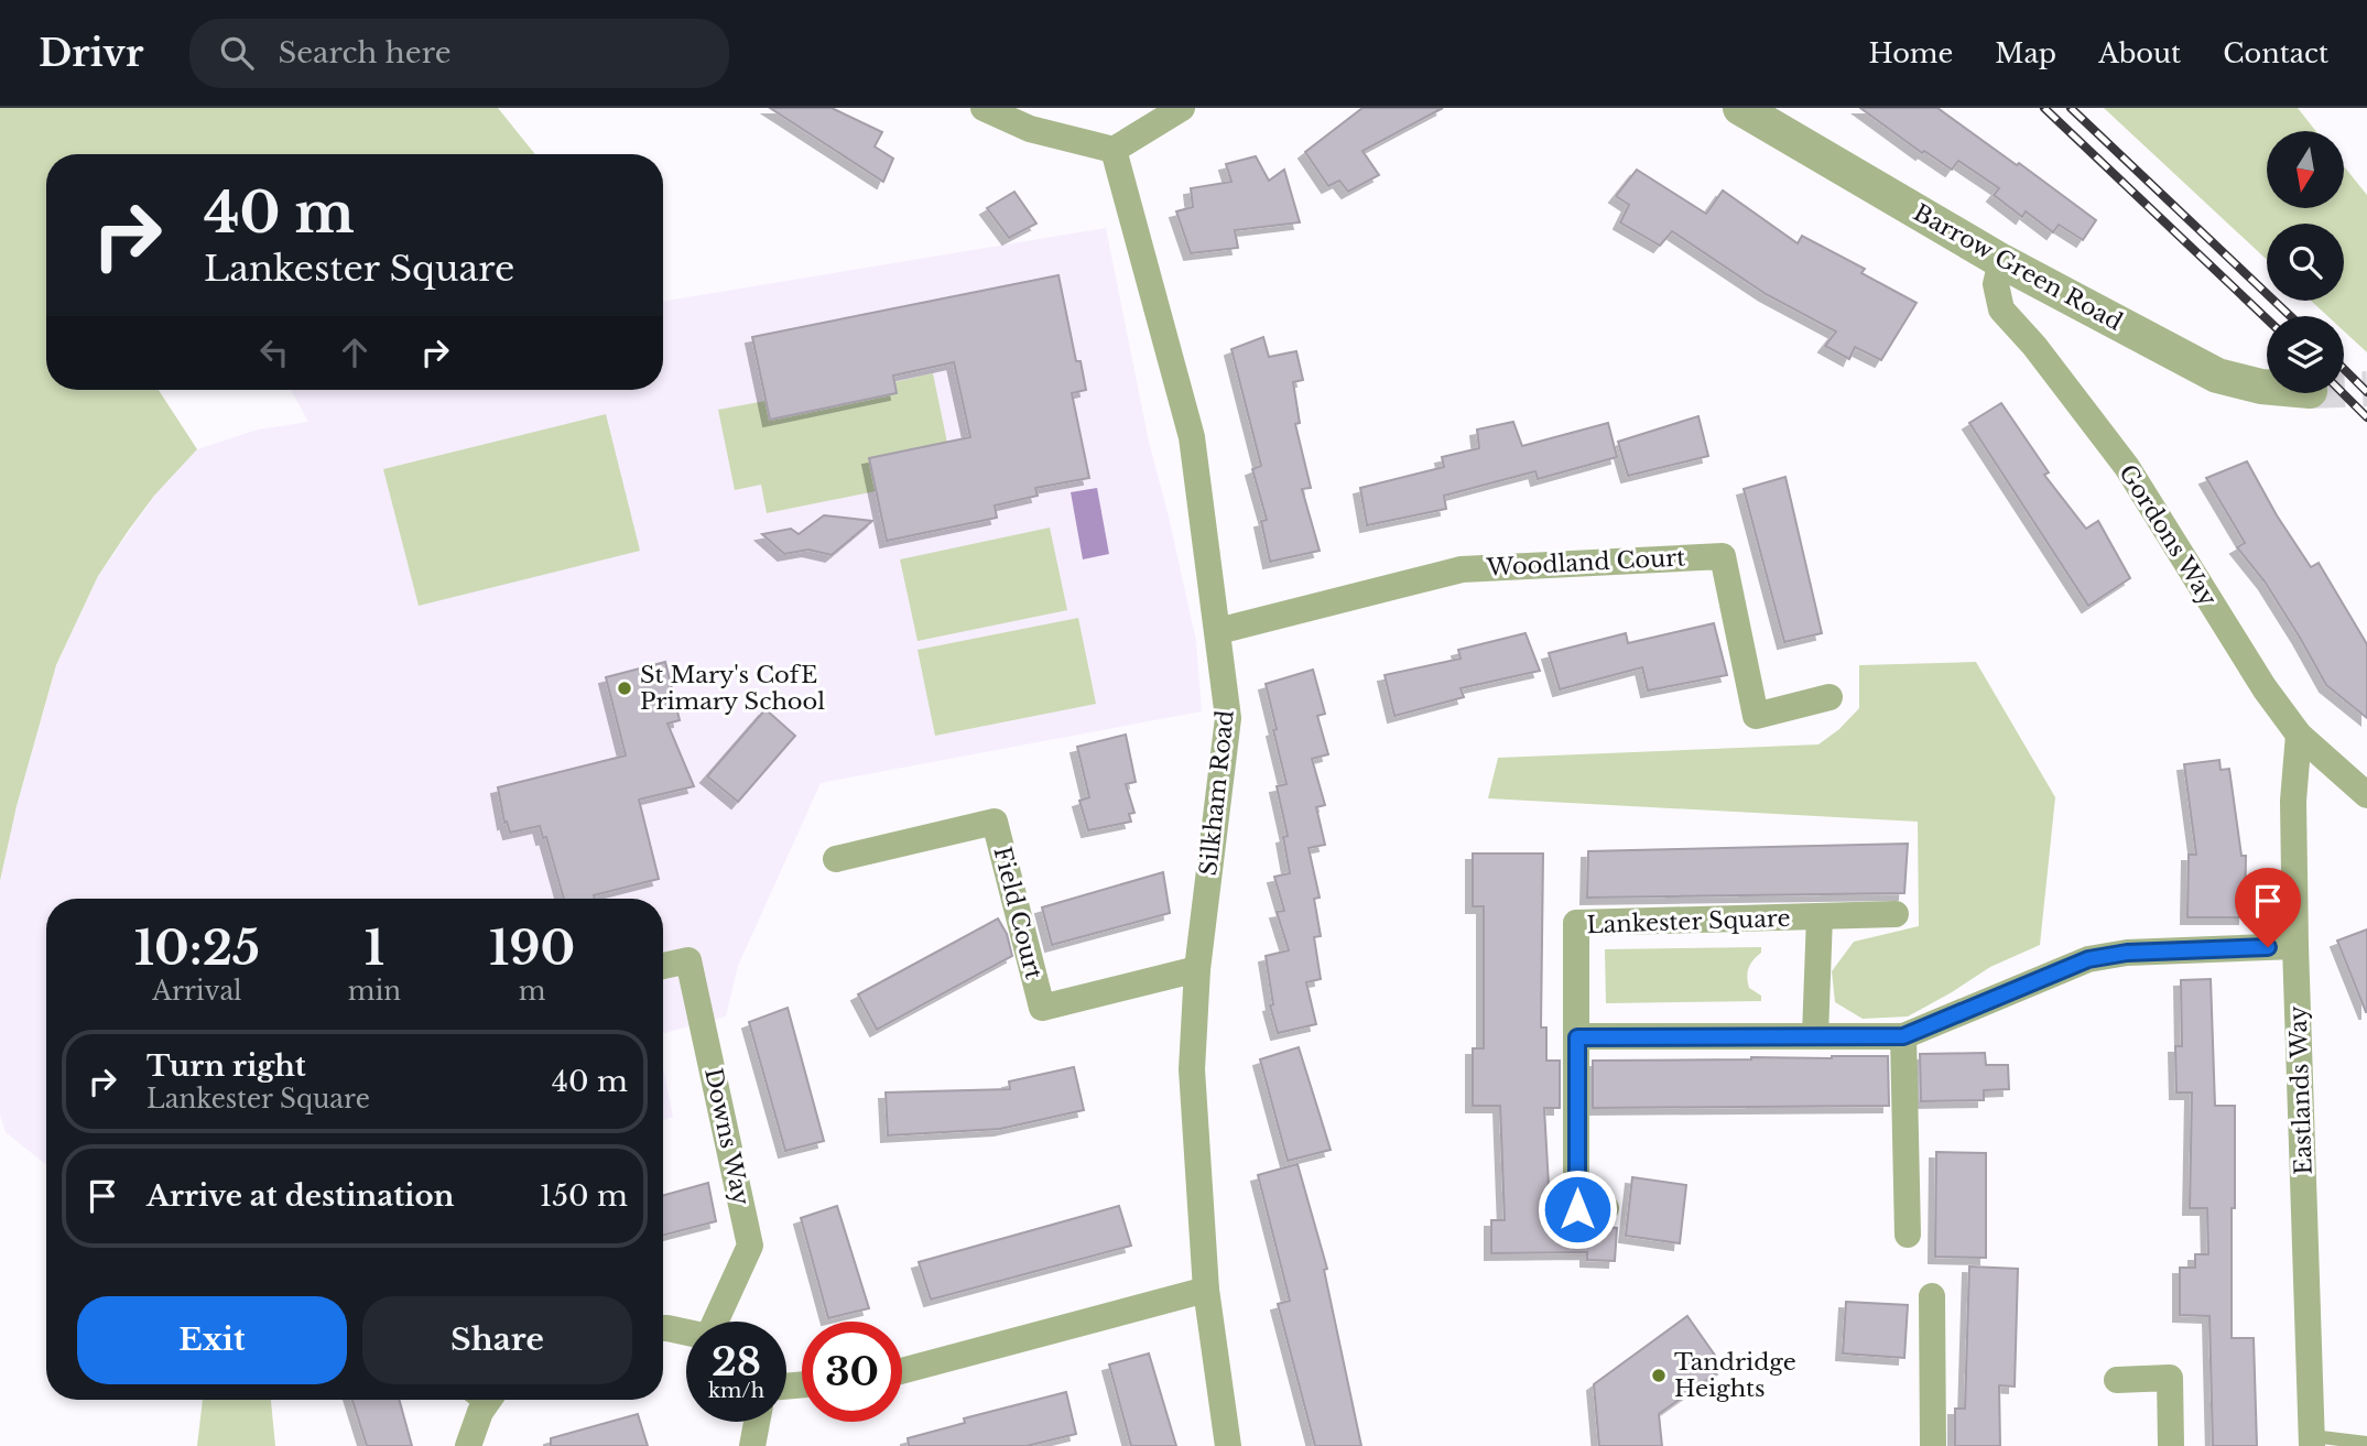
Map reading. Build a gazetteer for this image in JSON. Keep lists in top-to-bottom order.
{
  "streets": {
    "street": [
      "Barrow Green Road",
      "Gordons Way",
      "Woodland Court",
      "Silkham Road",
      "Field Court",
      "Lankester Square",
      "Eastlands Way",
      "Downs Way"
    ]
  },
  "crossings": [
    ["Barrow Green Road", "Gordons Way"],
    ["Gordons Way", "Eastlands Way"],
    ["Woodland Court", "Silkham Road"],
    ["Silkham Road", "Field Court"]
  ],
  "places": ["St Mary's CofE Primary School", "Tandridge Heights"],
  "north": "bottom",
  "page": {
    "header": "Drivr",
    "search": "Search here",
    "nav": [
      "Home",
      "Map",
      "About",
      "Contact"
    ],
    "turn": ["40 m", "Lankester Square"],
    "eta": [
      "10:25",
      "Arrival",
      "1",
      "min",
      "190",
      "m"
    ],
    "list": [
      {
        "name": "Turn right",
        "note": "Lankester Square",
        "value": "40 m"
      },
      {
        "name": "Arrive at destination",
        "value": "150 m"
      }
    ],
    "buttons": ["Exit", "Share"],
    "speed": "28 km/h",
    "limit": "30"
  }
}
